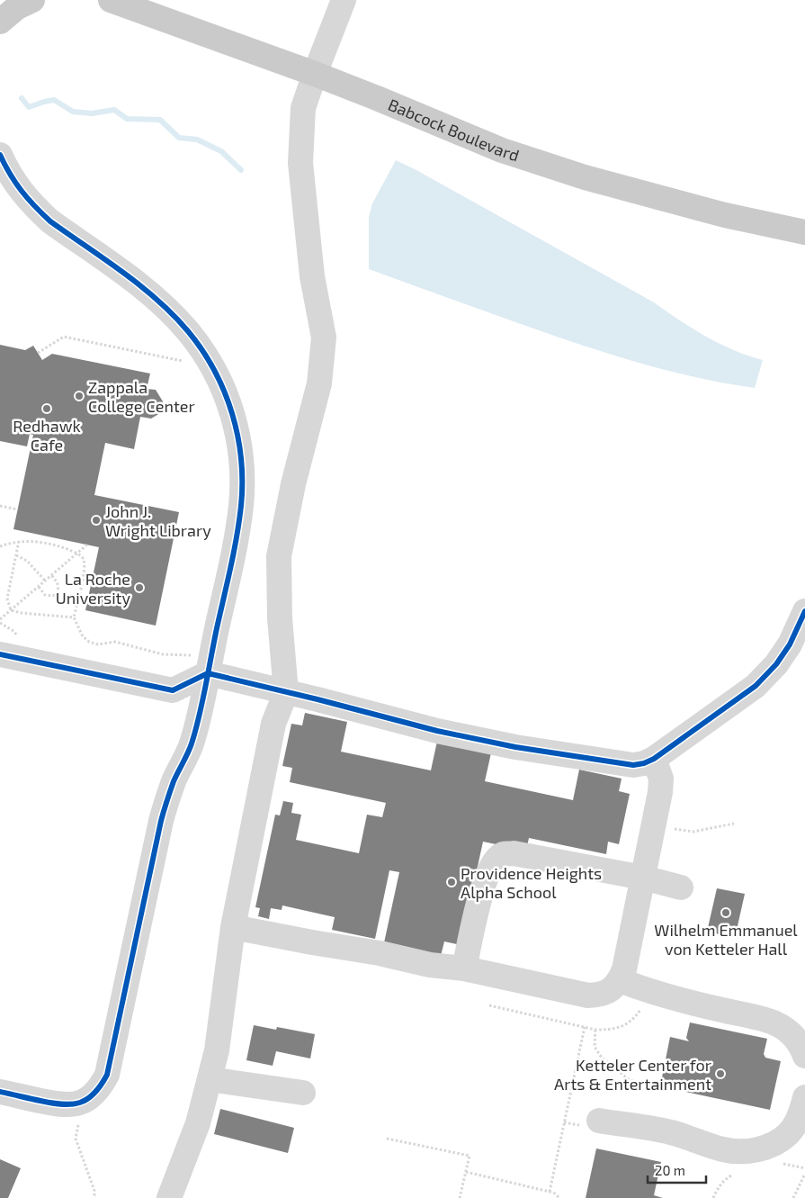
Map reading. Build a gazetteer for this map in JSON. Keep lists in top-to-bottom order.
{
  "streets": {
    "main road": ["Babcock Boulevard"]
  },
  "places": [
    "Zappala College Center",
    "Redhawk Cafe",
    "John J. Wright Library",
    "La Roche University",
    "Providence Heights Alpha School",
    "Wilhelm Emmanuel von Ketteler Hall",
    "Ketteler Center for Arts & Entertainment"
  ],
  "scale_bar": "20 m"
}
